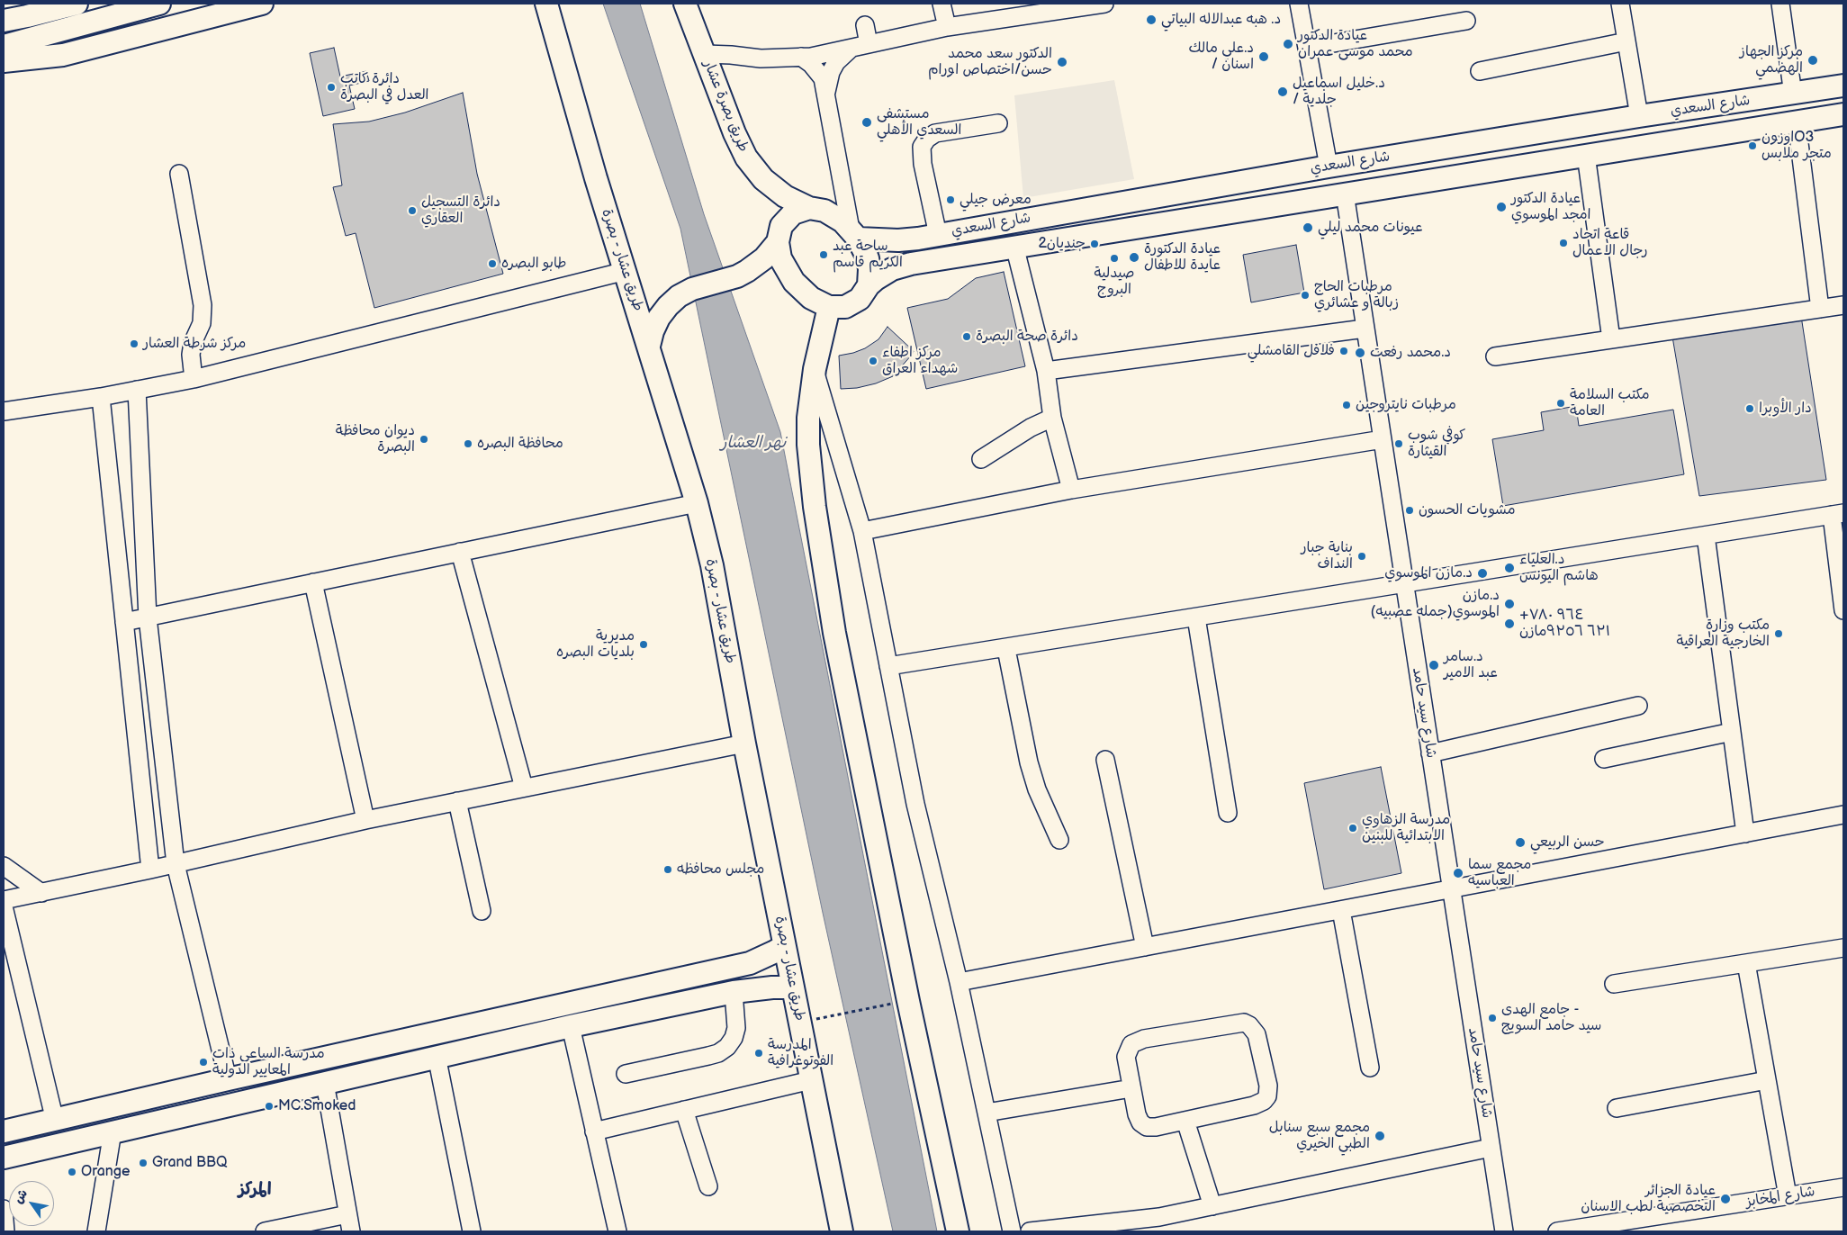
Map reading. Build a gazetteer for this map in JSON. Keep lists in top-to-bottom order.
{
  "streets": {
    "main road": ["طريق بصرة عشار", "شارع السعدي", "طريق عشار - بصرة"],
    "street": ["شارع سيد حامد", "شارع المخابز"]
  },
  "crossings": [
    ["طريق بصرة عشار", "شارع السعدي"],
    ["شارع السعدي", "شارع سيد حامد"]
  ],
  "districts": ["المركز"],
  "water": ["نهر العشار"],
  "places": [
    "د. هبه عبدالاله البياتي",
    "عيادة الدكتور محمد موسى عمران",
    "د.علي مالك / اسنان",
    "مركز الجهاز الهضمي",
    "الدكتور سعد محمد حسن/اختصاص اورام",
    "دائرة كاتب العدل في البصرة",
    "د.خليل اسماعيل / جلدية",
    "مستشفى السعدي الأهلي",
    "اوزونO3 متجر ملابس",
    "معرض جيلي",
    "عيادة الدكتور امجد الموسوي",
    "دائرة التسجيل العقاري",
    "عيونات محمد ليلي",
    "قاعة اتحاد رجال الاعمال",
    "جنديان2",
    "ساحة عبد الكريم قاسم",
    "عيادة الدكتورة عايدة للاطفال",
    "صيدلية البروج",
    "طابو البصره",
    "مرطبات الحاج زبالة و عشائري",
    "دائرة صحة البصرة",
    "مركز شرطة العشار",
    "فلافل القامشلي",
    "د.محمد رفعت",
    "مركز اطفاء شهداء العراق",
    "مكتب السلامة العامة",
    "مرطبات نايتروجين",
    "دار الأوبرا",
    "ديوان محافظة البصرة",
    "محافظة البصره",
    "كوفي شوب القيثارة",
    "مشويات الحسون",
    "بناية جبار النداف",
    "د.العلياء هاشم اليونس",
    "د.مازن الموسوي",
    "د.مازن الموسوي(جمله عصبيه)",
    "+٩٦٤ ٧٨٠ ٦٣١ ٩٣٥٦مازن",
    "مكتب وزارة الخارجية العراقية",
    "مديرية بلديات البصره",
    "د.سامر عبد الامير",
    "مدرسة الزهاوي اﻻبتدائية للبنين",
    "حسن الربيعي",
    "مجلس محافظه",
    "مجمع سما العباسيه",
    "جامع الهدى - سيد حامد السويج",
    "المدرسة الفوتوغرافية",
    "مدرسة الساعي ذات المعايير الدولية",
    "MC.Smoked",
    "مجمع سبع سنابل الطبي الخيري",
    "Grand BBQ",
    "Orange",
    "عيادة الجزائر التخصصية لطب الاسنان"
  ],
  "north": "top left"
}
